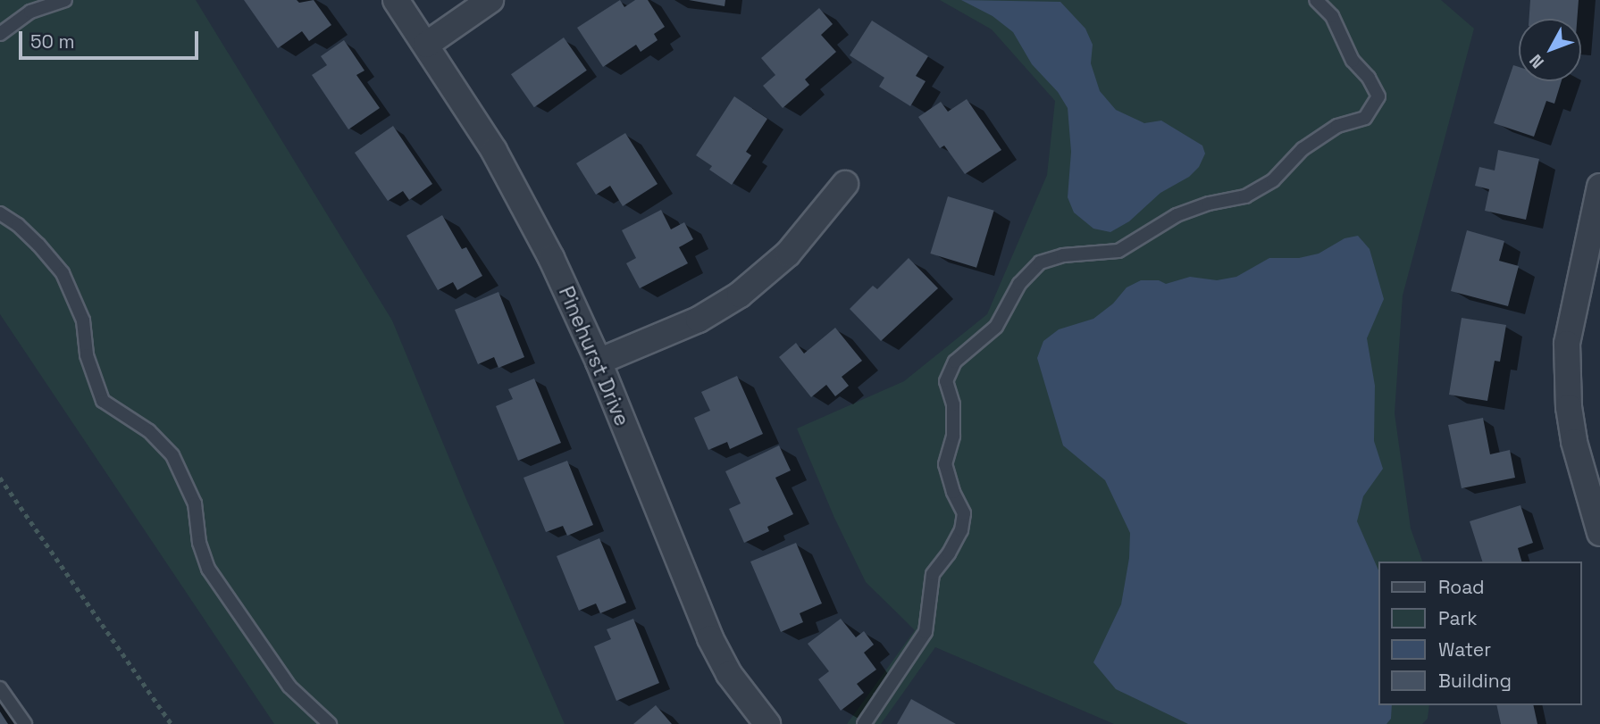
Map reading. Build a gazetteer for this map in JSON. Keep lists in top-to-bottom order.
{
  "streets": {
    "street": ["Pinehurst Drive"]
  },
  "legend": [
    "Road",
    "Park",
    "Water",
    "Building"
  ],
  "scale_bar": "50 m",
  "north": "bottom left"
}
